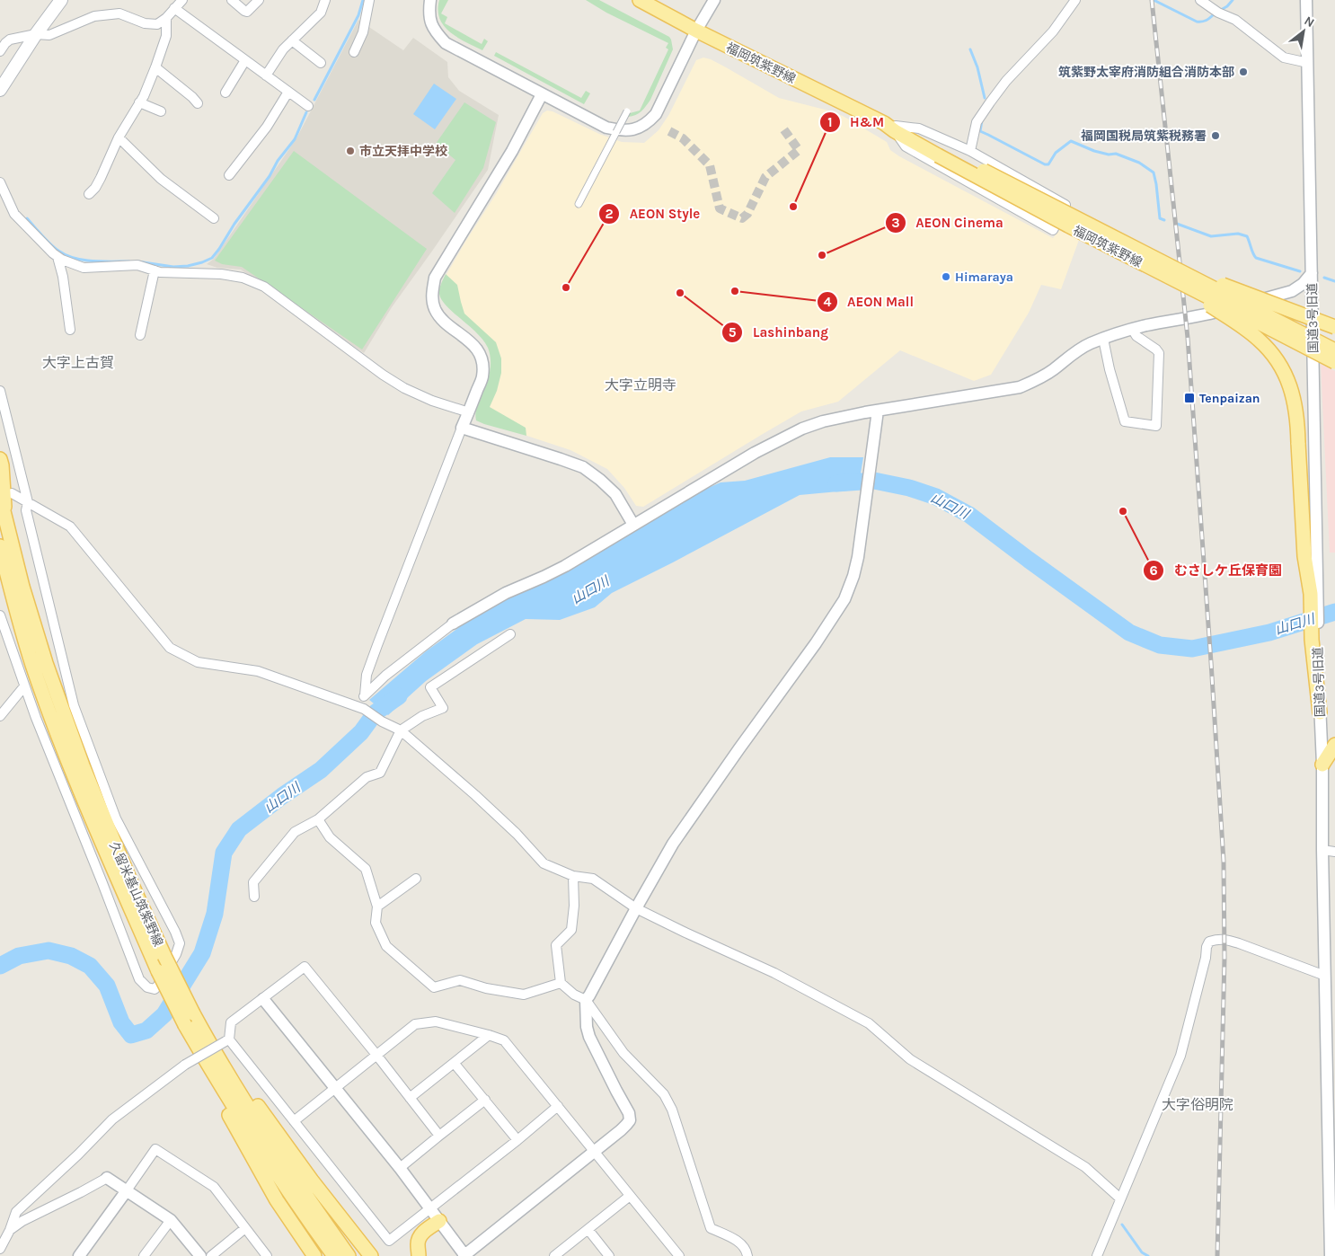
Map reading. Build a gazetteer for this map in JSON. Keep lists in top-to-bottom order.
{
  "streets": {
    "main road": ["福岡筑紫野線", "久留米基山筑紫野線"],
    "street": ["国道3号旧道"]
  },
  "districts": ["大字上古賀", "大字立明寺", "大字俗明院"],
  "water": ["山口川"],
  "places": {
    "other": [
      "筑紫野太宰府消防組合消防本部",
      "福岡国税局筑紫税務署",
      "市立天拝中学校",
      "H&M",
      "AEON Cinema",
      "Himaraya",
      "AEON Style",
      "AEON Mall",
      "Lashinbang",
      "むさしケ丘保育園"
    ],
    "transit": ["Tenpaizan"]
  },
  "north": "top right"
}
